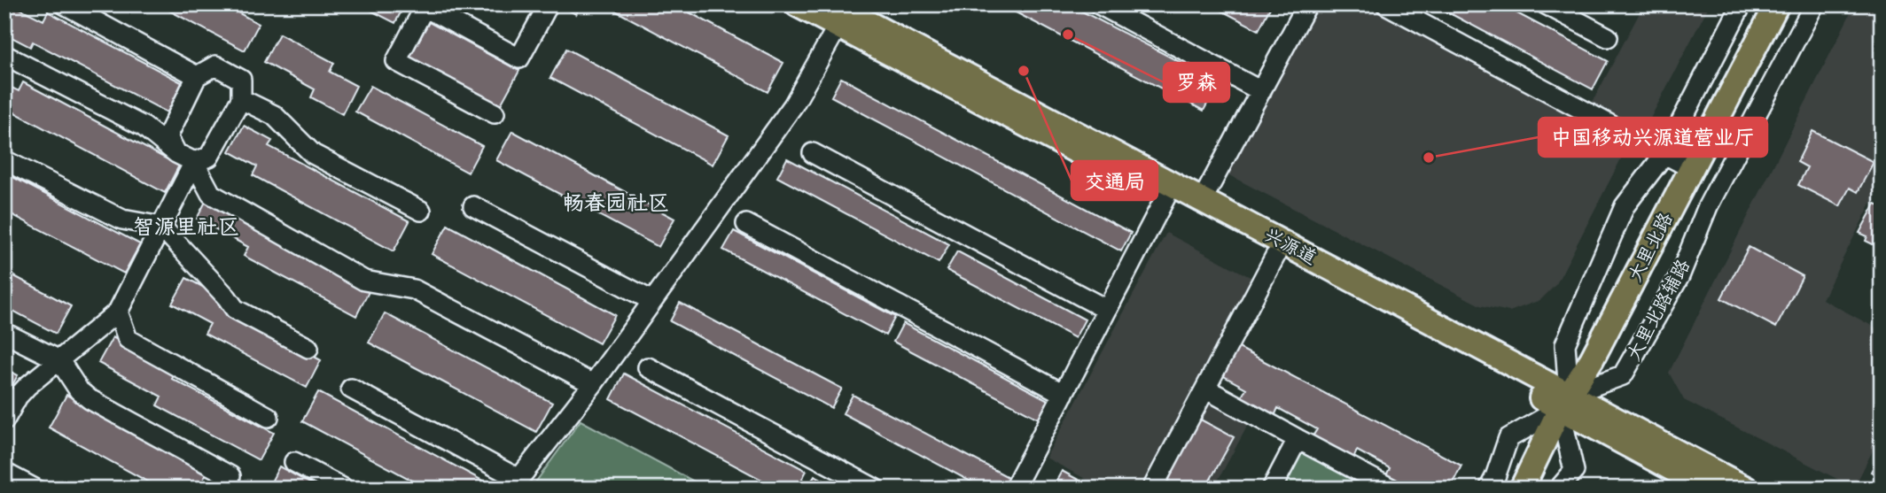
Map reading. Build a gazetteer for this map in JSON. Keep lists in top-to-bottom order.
{
  "streets": {
    "main road": ["兴源道", "大里北路"],
    "street": ["大里北路辅路"]
  },
  "crossings": [
    ["兴源道", "大里北路"],
    ["兴源道", "大里北路辅路"],
    ["大里北路", "大里北路辅路"]
  ],
  "districts": ["畅春园社区", "智源里社区"],
  "places": ["罗森", "交通局", "中国移动兴源道营业厅"]
}
